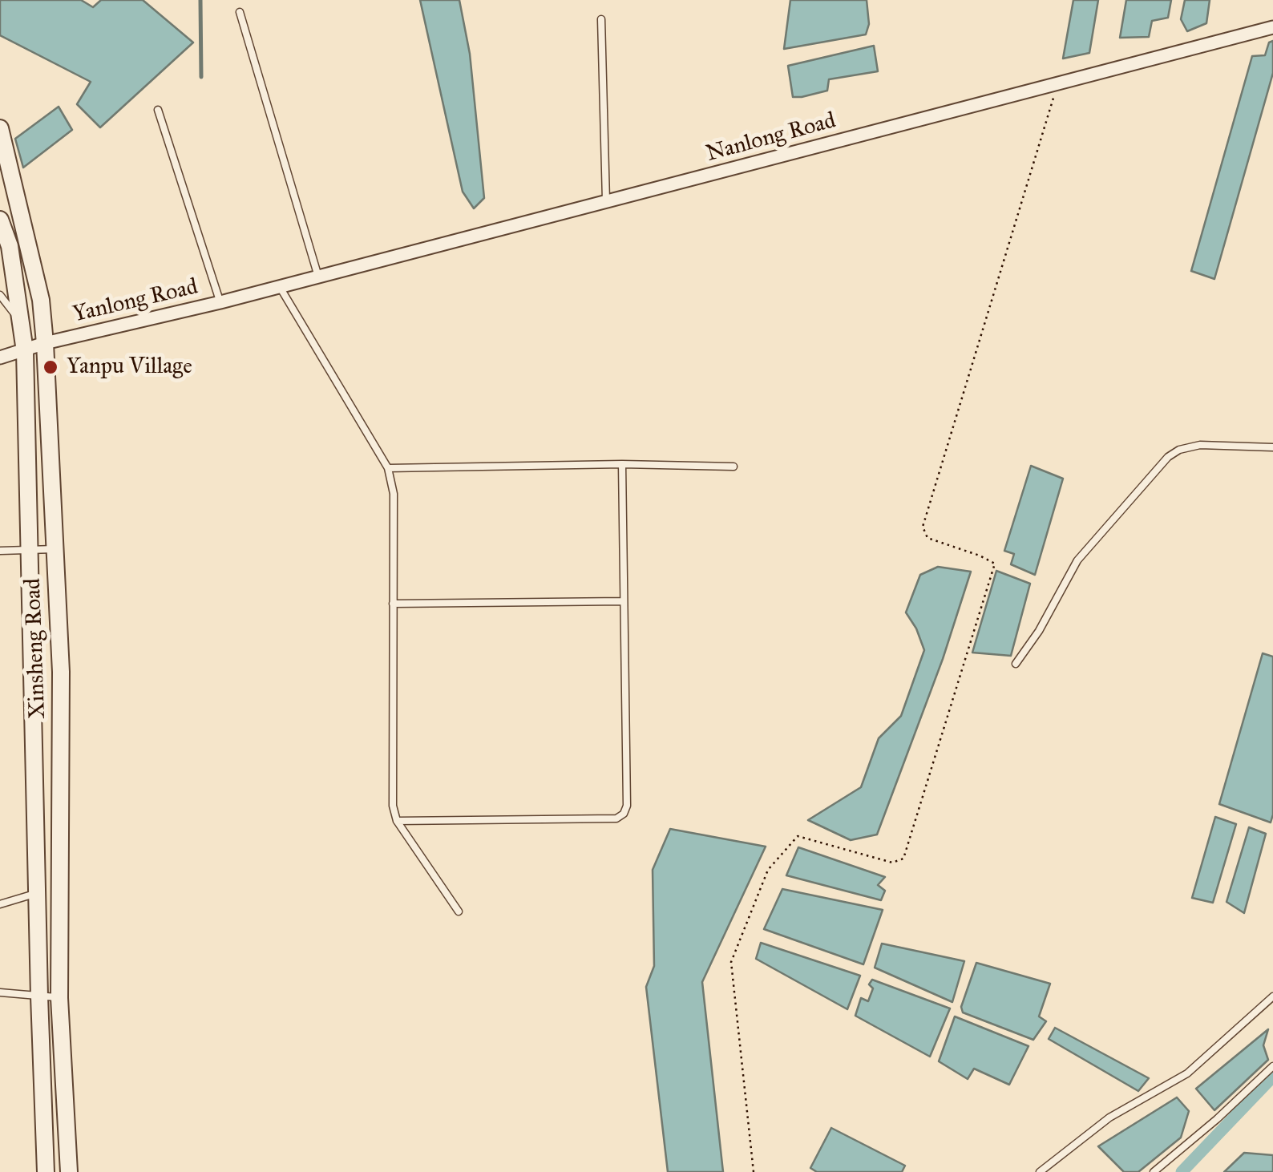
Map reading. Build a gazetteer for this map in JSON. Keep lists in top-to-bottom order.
{
  "streets": {
    "street": ["Nanlong Road", "Yanlong Road", "Xinsheng Road"]
  },
  "crossings": [
    ["Nanlong Road", "Yanlong Road"],
    ["Yanlong Road", "Xinsheng Road"]
  ],
  "places": ["Yanpu Village"]
}
